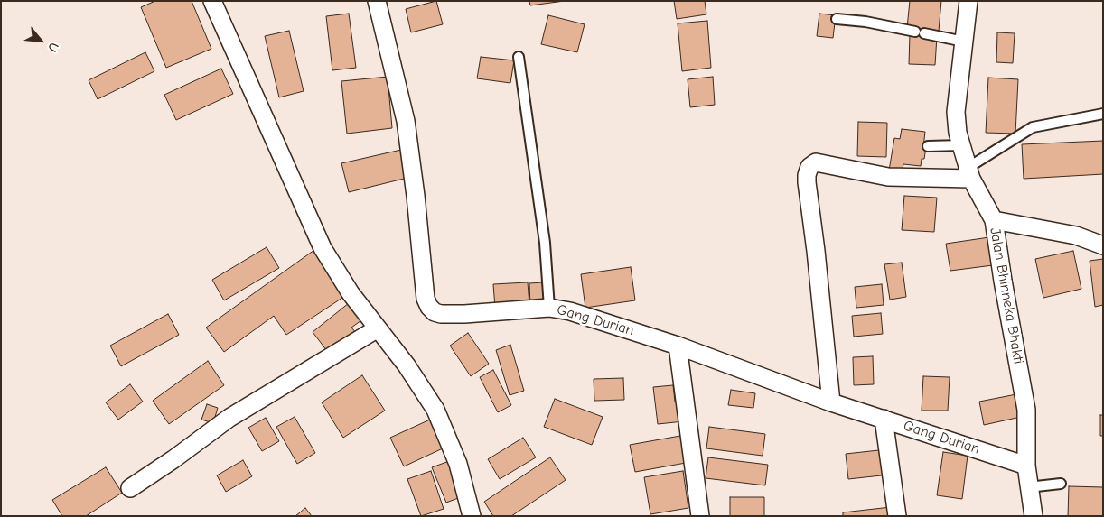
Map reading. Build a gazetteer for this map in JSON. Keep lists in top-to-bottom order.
{
  "streets": {
    "street": ["Jalan Bhinneka Bhakti", "Gang Durian"]
  },
  "crossings": [
    ["Jalan Bhinneka Bhakti", "Gang Durian"]
  ],
  "north": "bottom right"
}
